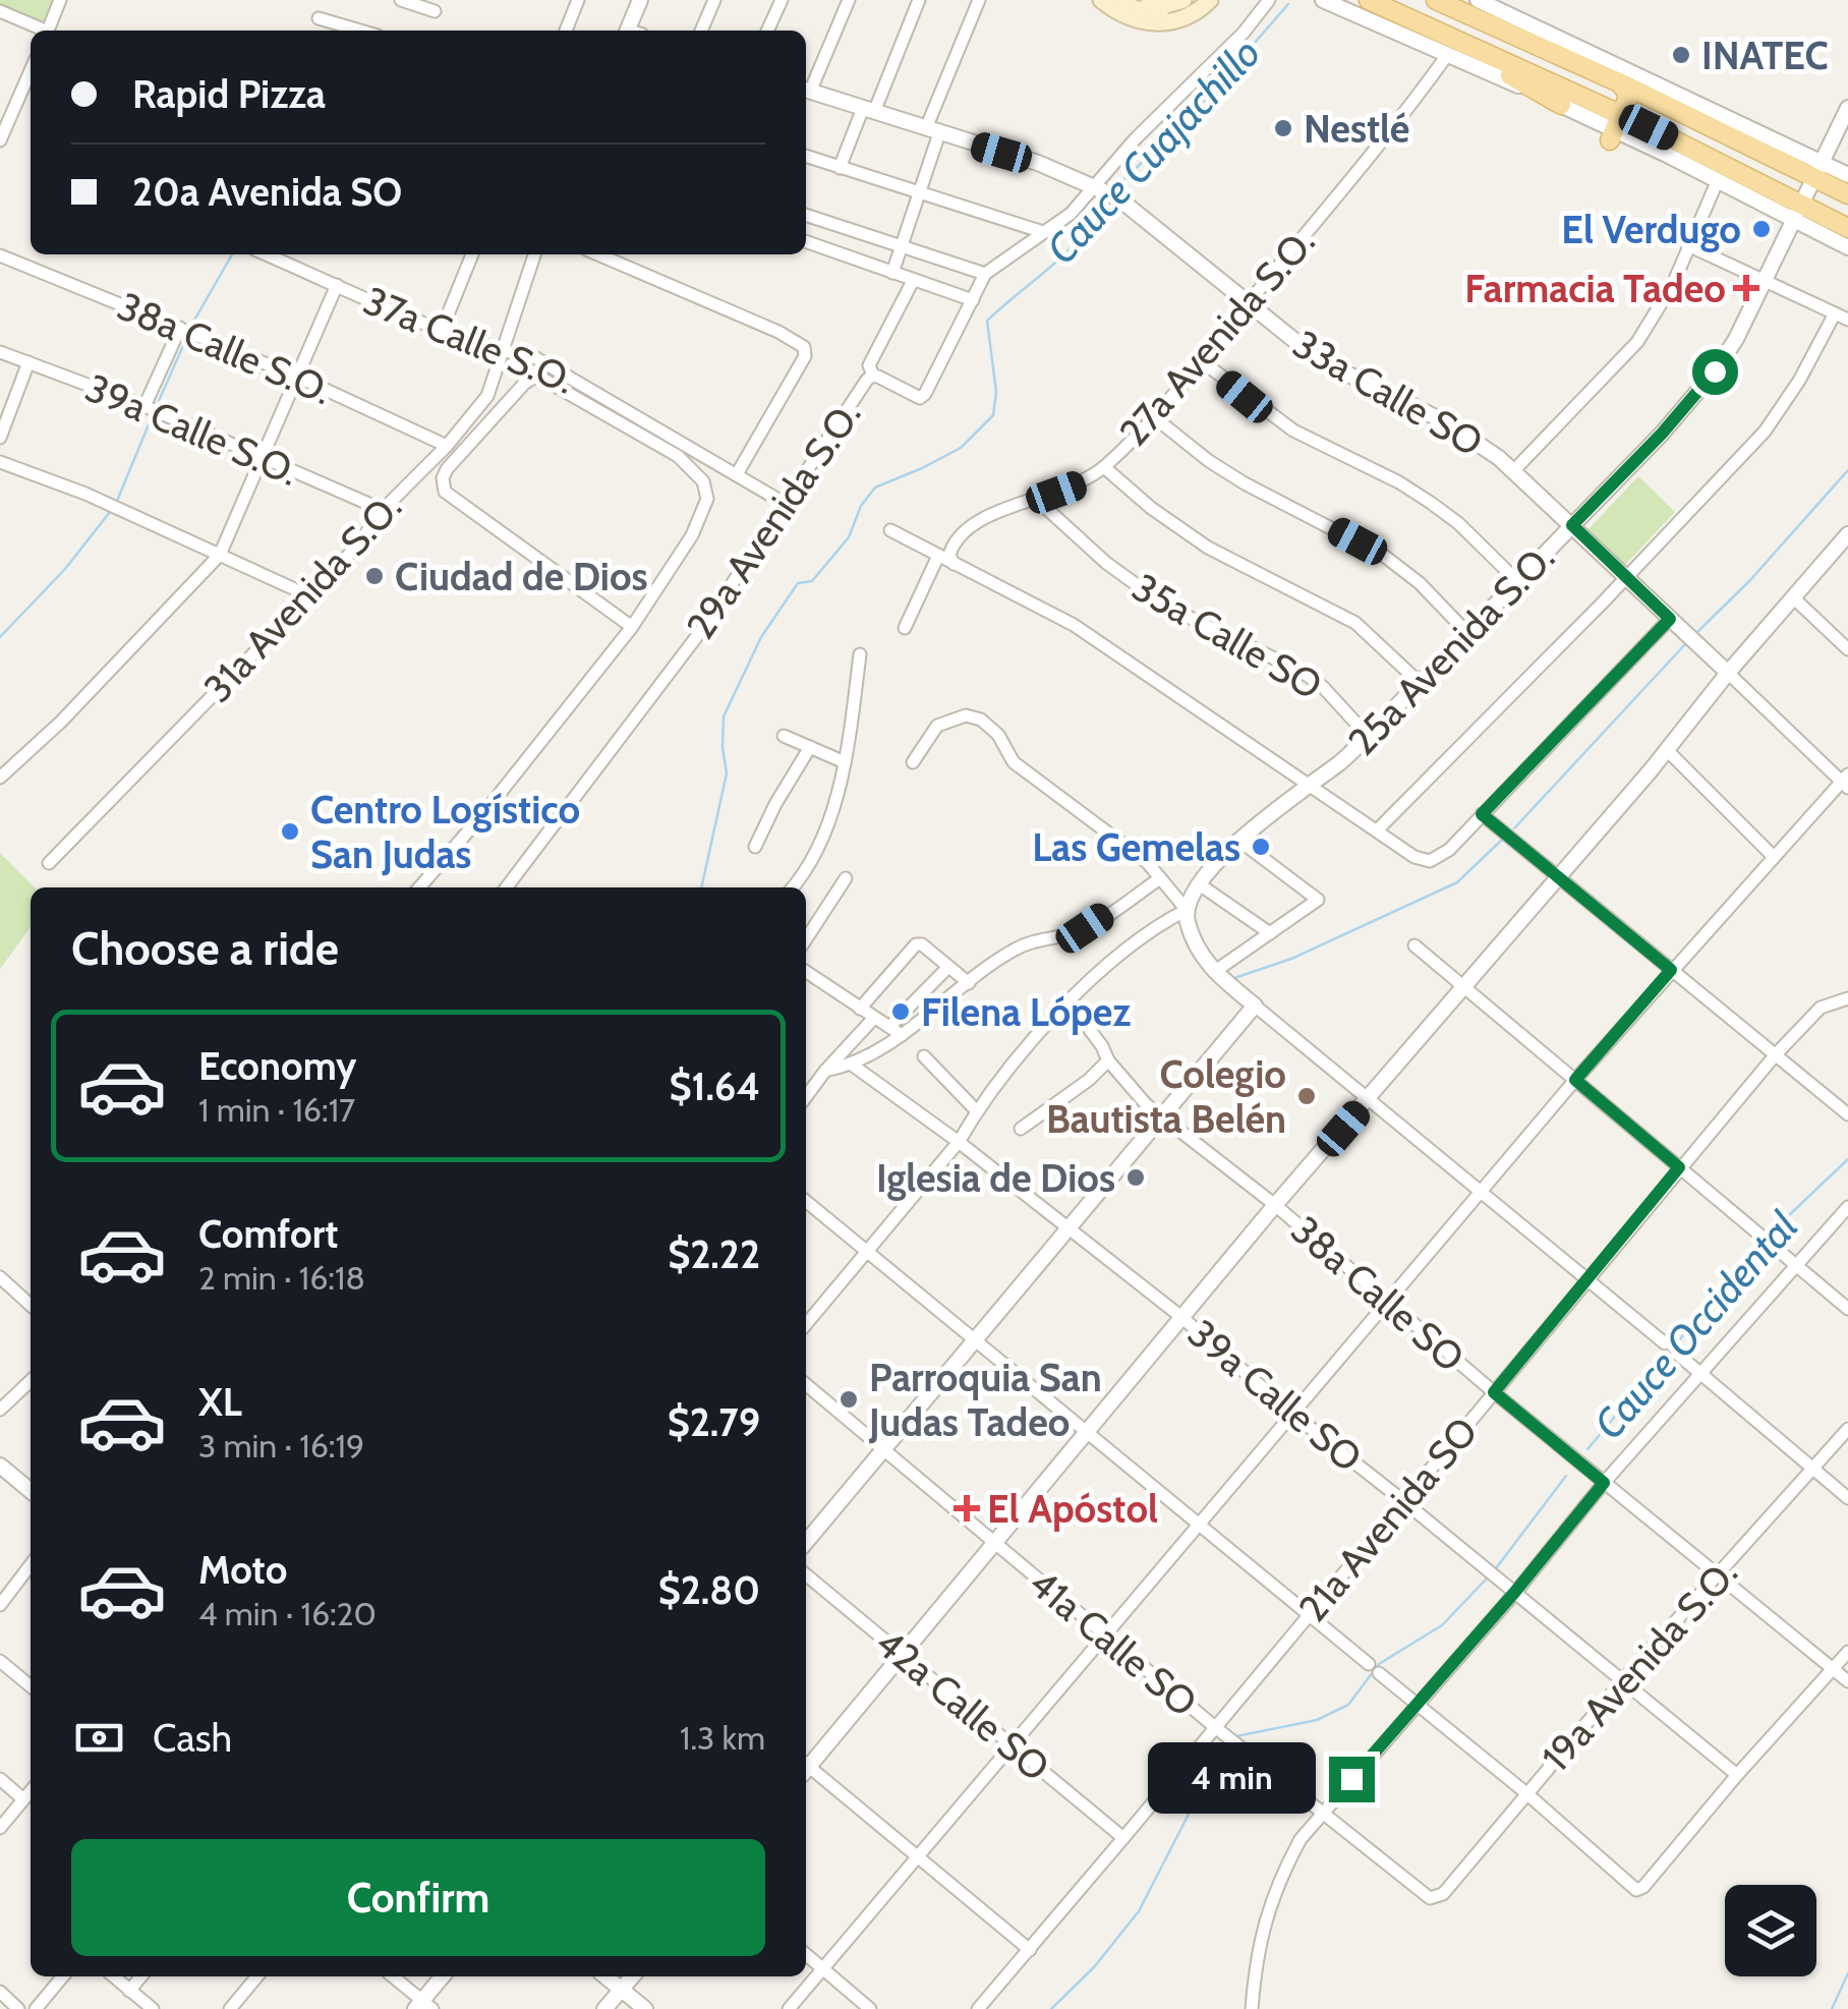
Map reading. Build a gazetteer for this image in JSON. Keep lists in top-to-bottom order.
{
  "streets": {
    "street": [
      "27a Avenida S.O.",
      "37a Calle S.O.",
      "38a Calle S.O.",
      "33a Calle SO",
      "39a Calle S.O.",
      "29a Avenida S.O.",
      "31a Avenida S.O.",
      "35a Calle SO",
      "25a Avenida S.O.",
      "38a Calle SO",
      "39a Calle SO",
      "21a Avenida SO",
      "41a Calle SO",
      "19a Avenida S.O.",
      "42a Calle SO"
    ]
  },
  "crossings": [
    ["27a Avenida S.O.", "33a Calle SO"],
    ["27a Avenida S.O.", "35a Calle SO"],
    ["37a Calle S.O.", "29a Avenida S.O."],
    ["37a Calle S.O.", "31a Avenida S.O."],
    ["38a Calle S.O.", "31a Avenida S.O."],
    ["33a Calle SO", "29a Avenida S.O."],
    ["33a Calle SO", "25a Avenida S.O."],
    ["39a Calle S.O.", "31a Avenida S.O."],
    ["35a Calle SO", "25a Avenida S.O."],
    ["25a Avenida S.O.", "38a Calle SO"],
    ["25a Avenida S.O.", "39a Calle SO"],
    ["38a Calle SO", "21a Avenida SO"],
    ["38a Calle SO", "19a Avenida S.O."],
    ["39a Calle SO", "21a Avenida SO"],
    ["39a Calle SO", "19a Avenida S.O."],
    ["21a Avenida SO", "41a Calle SO"],
    ["21a Avenida SO", "42a Calle SO"],
    ["41a Calle SO", "19a Avenida S.O."]
  ],
  "water": ["Cauce Cuajachillo", "Cauce Occidental"],
  "places": {
    "other": [
      "INATEC",
      "Nestlé",
      "El Verdugo",
      "Ciudad de Dios",
      "Centro Logístico San Judas",
      "Las Gemelas",
      "Filena López",
      "Colegio Bautista Belén",
      "Iglesia de Dios",
      "Parroquia San Judas Tadeo"
    ],
    "health": ["Farmacia Tadeo", "El Apóstol"]
  },
  "page": {
    "banner": ["Rapid Pizza", "20a Avenida SO"],
    "heading": "Choose a ride",
    "list": [
      {
        "name": "Economy",
        "note": "1 min · 16:17",
        "value": "$1.64"
      },
      {
        "name": "Comfort",
        "note": "2 min · 16:18",
        "value": "$2.22"
      },
      {
        "name": "XL",
        "note": "3 min · 16:19",
        "value": "$2.79"
      },
      {
        "name": "Moto",
        "note": "4 min · 16:20",
        "value": "$2.80"
      }
    ],
    "pay": ["Cash", "1.3 km"],
    "bubble": "4 min",
    "buttons": "Confirm"
  }
}
